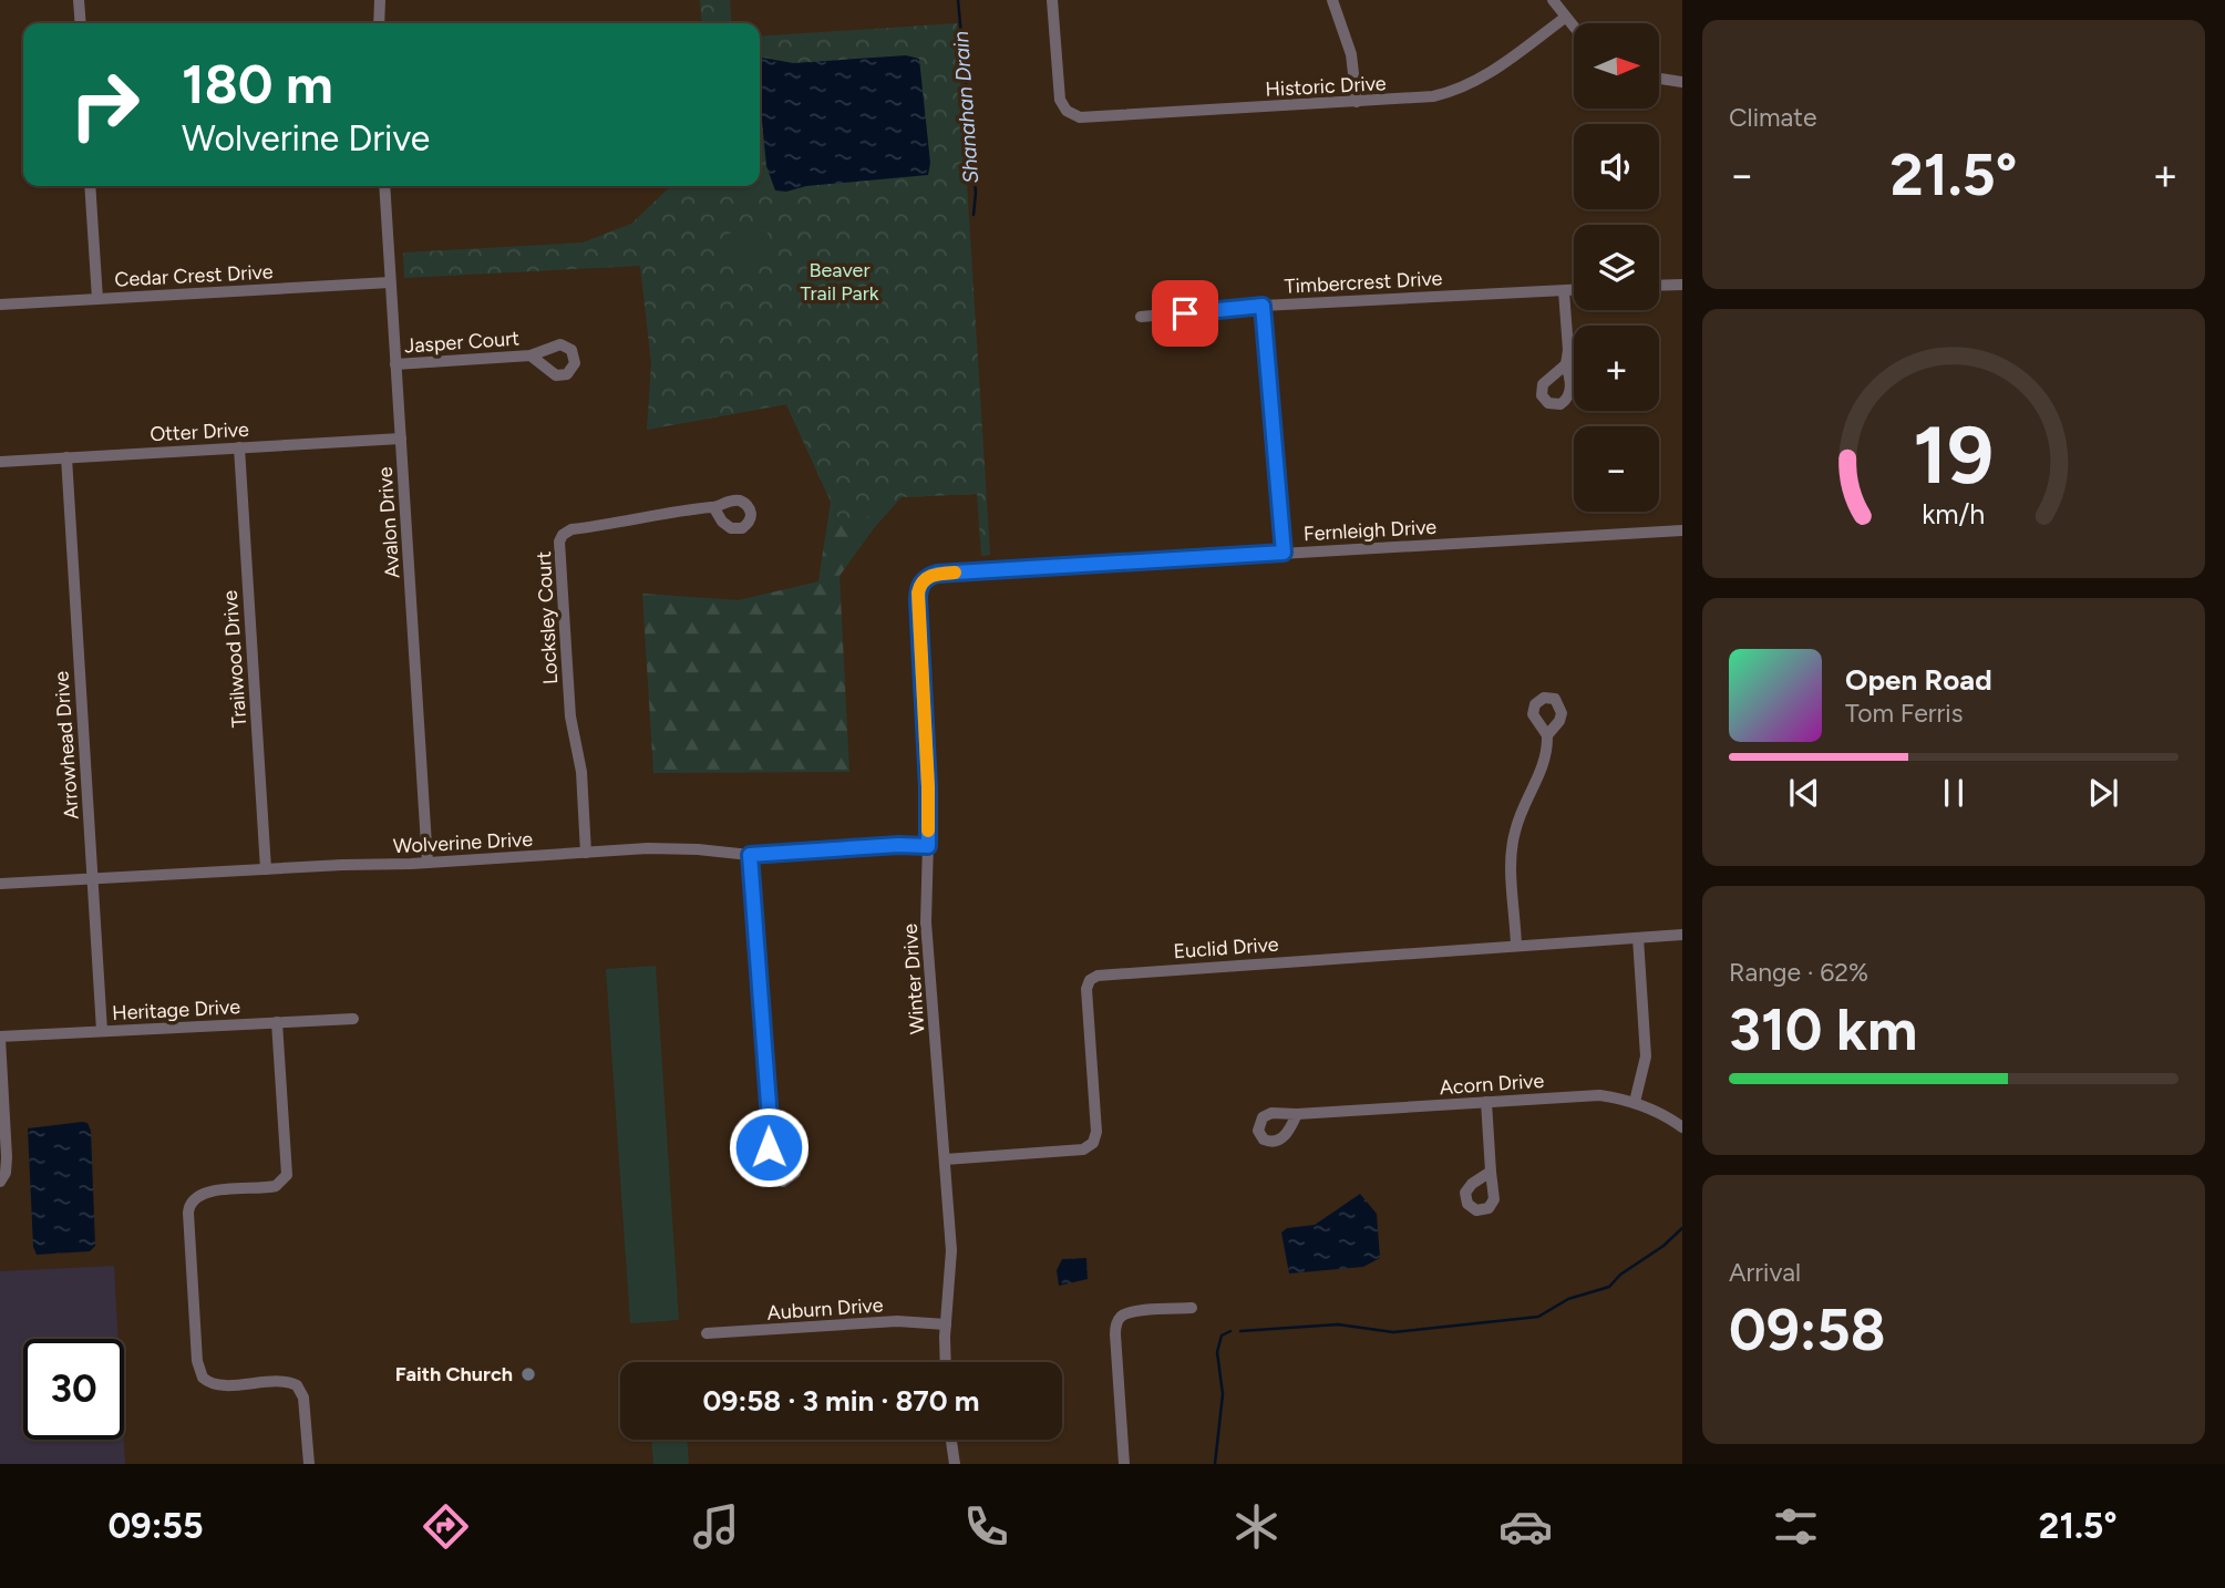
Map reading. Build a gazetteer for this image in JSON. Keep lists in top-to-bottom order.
{
  "streets": {
    "street": [
      "Historic Drive",
      "Cedar Crest Drive",
      "Timbercrest Drive",
      "Jasper Court",
      "Otter Drive",
      "Avalon Drive",
      "Fernleigh Drive",
      "Locksley Court",
      "Trailwood Drive",
      "Arrowhead Drive",
      "Wolverine Drive",
      "Euclid Drive",
      "Winter Drive",
      "Heritage Drive",
      "Acorn Drive",
      "Auburn Drive"
    ]
  },
  "crossings": [
    ["Cedar Crest Drive", "Avalon Drive"],
    ["Jasper Court", "Avalon Drive"],
    ["Otter Drive", "Avalon Drive"],
    ["Otter Drive", "Trailwood Drive"],
    ["Otter Drive", "Arrowhead Drive"],
    ["Avalon Drive", "Wolverine Drive"],
    ["Fernleigh Drive", "Winter Drive"],
    ["Locksley Court", "Wolverine Drive"],
    ["Trailwood Drive", "Wolverine Drive"],
    ["Arrowhead Drive", "Wolverine Drive"],
    ["Arrowhead Drive", "Heritage Drive"],
    ["Wolverine Drive", "Winter Drive"],
    ["Euclid Drive", "Winter Drive"],
    ["Winter Drive", "Auburn Drive"]
  ],
  "water": ["Shanahan Drain"],
  "parks": ["Beaver Trail Park"],
  "places": ["Faith Church"],
  "north": "right",
  "page": {
    "tile": [
      "Climate",
      ["Range · 62%", "310 km"],
      ["Arrival", "09:58"]
    ],
    "map_buttons": ["+", "−"],
    "turn": ["180 m", "Wolverine Drive"],
    "heat": ["−", "21.5°", "+"],
    "song": ["Open Road", "Tom Ferris"],
    "limit": "30",
    "trip": "09:58 · 3 min · 870 m",
    "tabs": ["09:55", "21.5°"],
    "gauge": ["19", "km/h"]
  }
}
